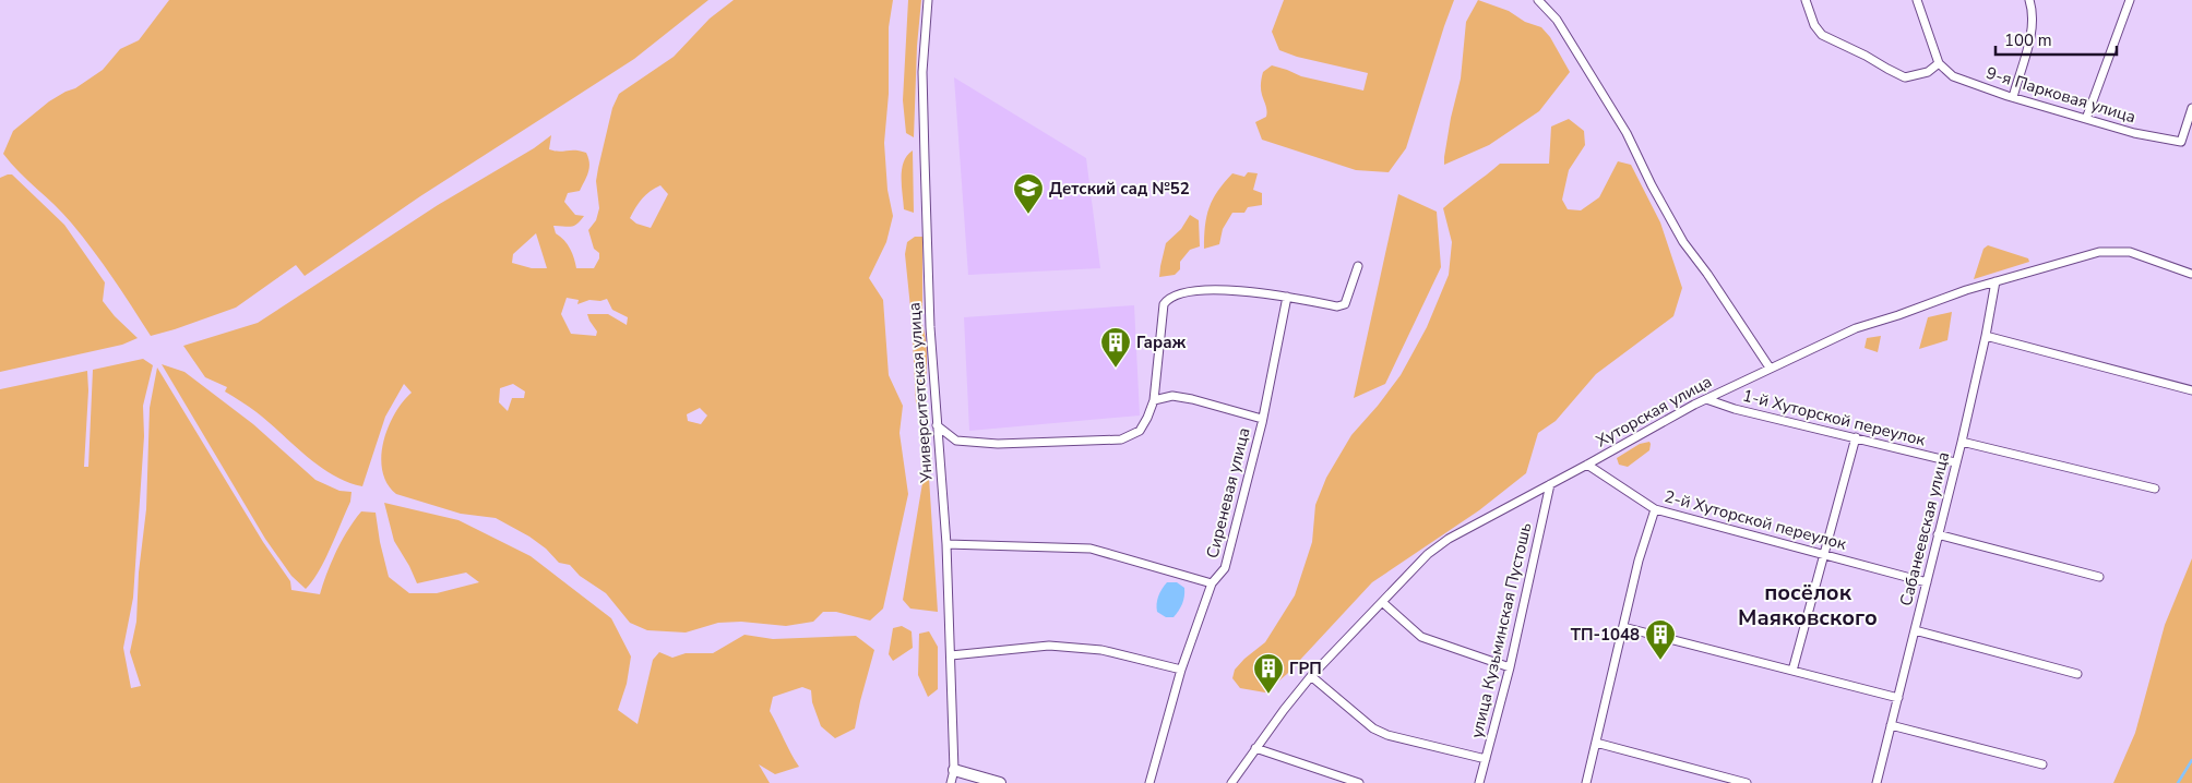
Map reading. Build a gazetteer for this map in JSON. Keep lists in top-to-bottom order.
{
  "streets": {
    "street": [
      "9-я Парковая улица",
      "Университетская улица",
      "Хуторская улица",
      "1-й Хуторской переулок",
      "Сиреневая улица",
      "2-й Хуторской переулок",
      "Сабанеевская улица",
      "улица Кузьминская Пустошь"
    ]
  },
  "crossings": [
    ["Хуторская улица", "1-й Хуторской переулок"],
    ["Хуторская улица", "2-й Хуторской переулок"],
    ["Хуторская улица", "Сабанеевская улица"],
    ["Хуторская улица", "улица Кузьминская Пустошь"],
    ["1-й Хуторской переулок", "Сабанеевская улица"],
    ["2-й Хуторской переулок", "Сабанеевская улица"]
  ],
  "districts": ["посёлок Маяковского"],
  "places": {
    "school or university": ["Детский сад №52"],
    "building": ["Гараж", "ТП-1048", "ГРП"]
  },
  "scale_bar": "100 m"
}
